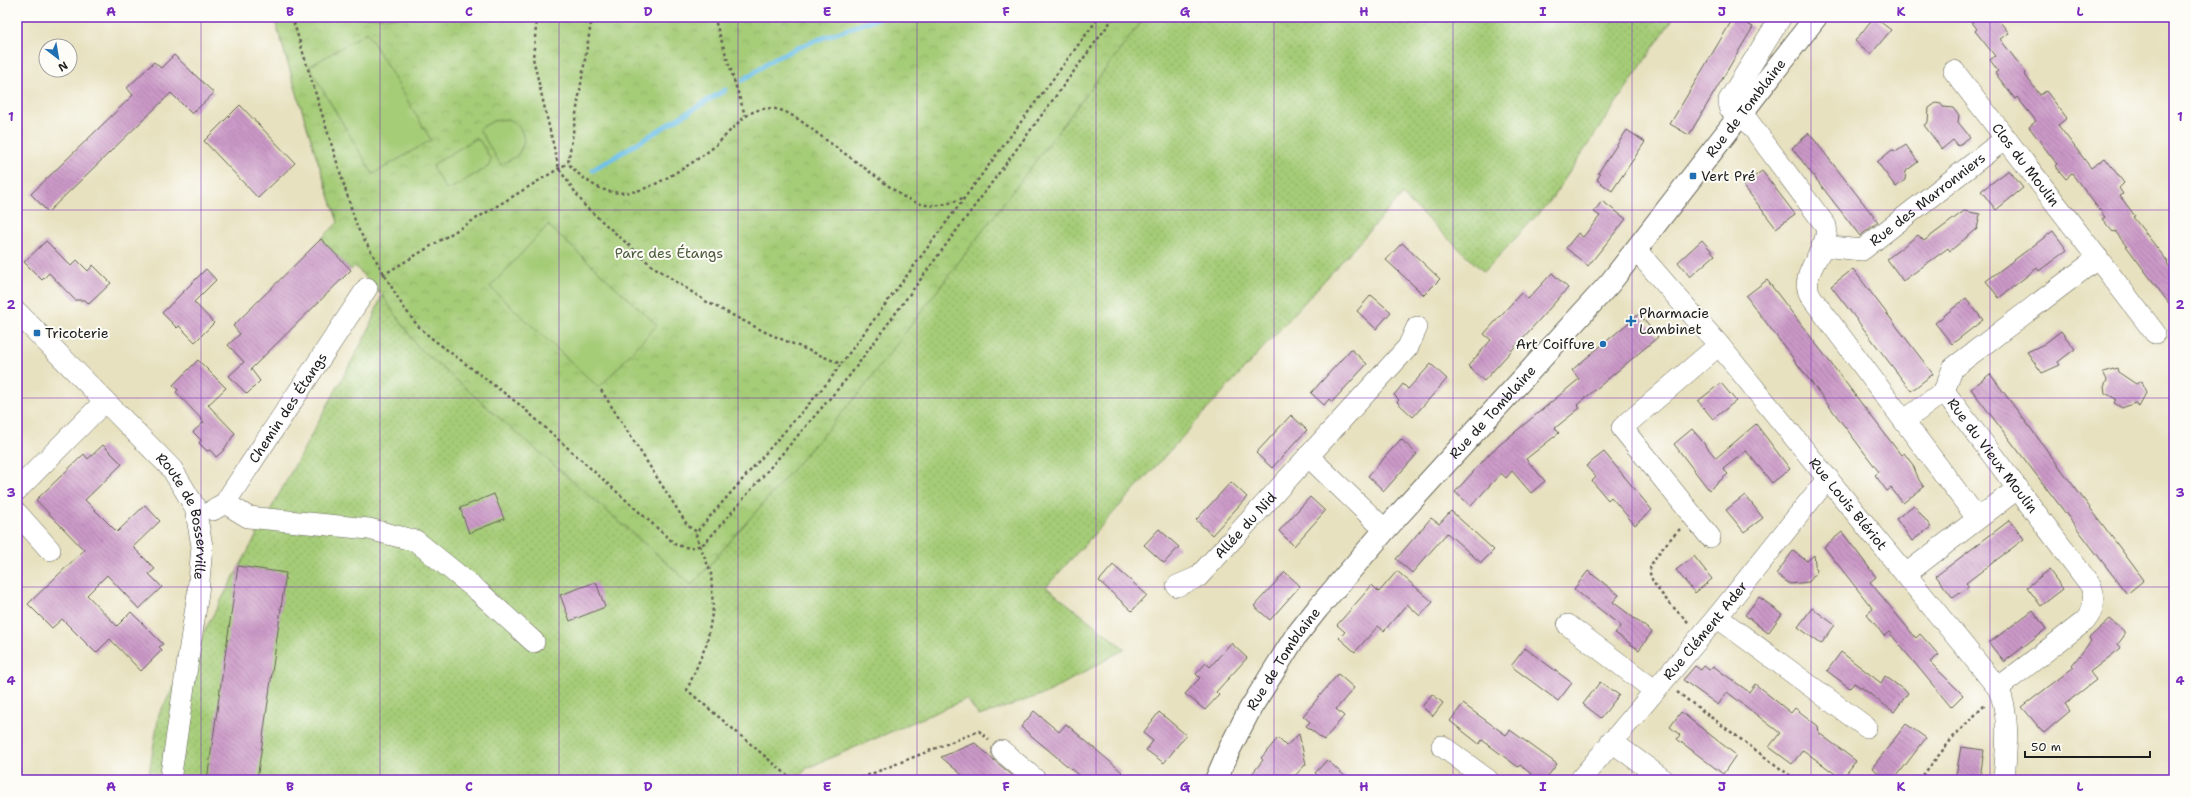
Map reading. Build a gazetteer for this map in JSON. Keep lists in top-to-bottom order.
{
  "streets": {
    "main road": ["Rue de Tomblaine"],
    "street": [
      "Clos du Moulin",
      "Rue des Marronniers",
      "Chemin des Étangs",
      "Rue du Vieux Moulin",
      "Rue Louis Blériot",
      "Route de Bosserville",
      "Allée du Nid",
      "Rue Clément Ader"
    ]
  },
  "crossings": [
    ["Rue de Tomblaine", "Rue Louis Blériot"],
    ["Clos du Moulin", "Rue des Marronniers"],
    ["Rue du Vieux Moulin", "Rue Louis Blériot"],
    ["Rue Louis Blériot", "Rue Clément Ader"]
  ],
  "parks": ["Parc des Étangs"],
  "places": {
    "transit": ["Vert Pré", "Tricoterie"],
    "health": ["Pharmacie Lambinet"],
    "other": ["Art Coiffure"]
  },
  "scale_bar": "50 m",
  "north": "bottom right",
  "grid": {
    "columns": [
      "A",
      "B",
      "C",
      "D",
      "E",
      "F",
      "G",
      "H",
      "I",
      "J",
      "K",
      "L"
    ],
    "rows": [
      "1",
      "2",
      "3",
      "4"
    ]
  }
}
